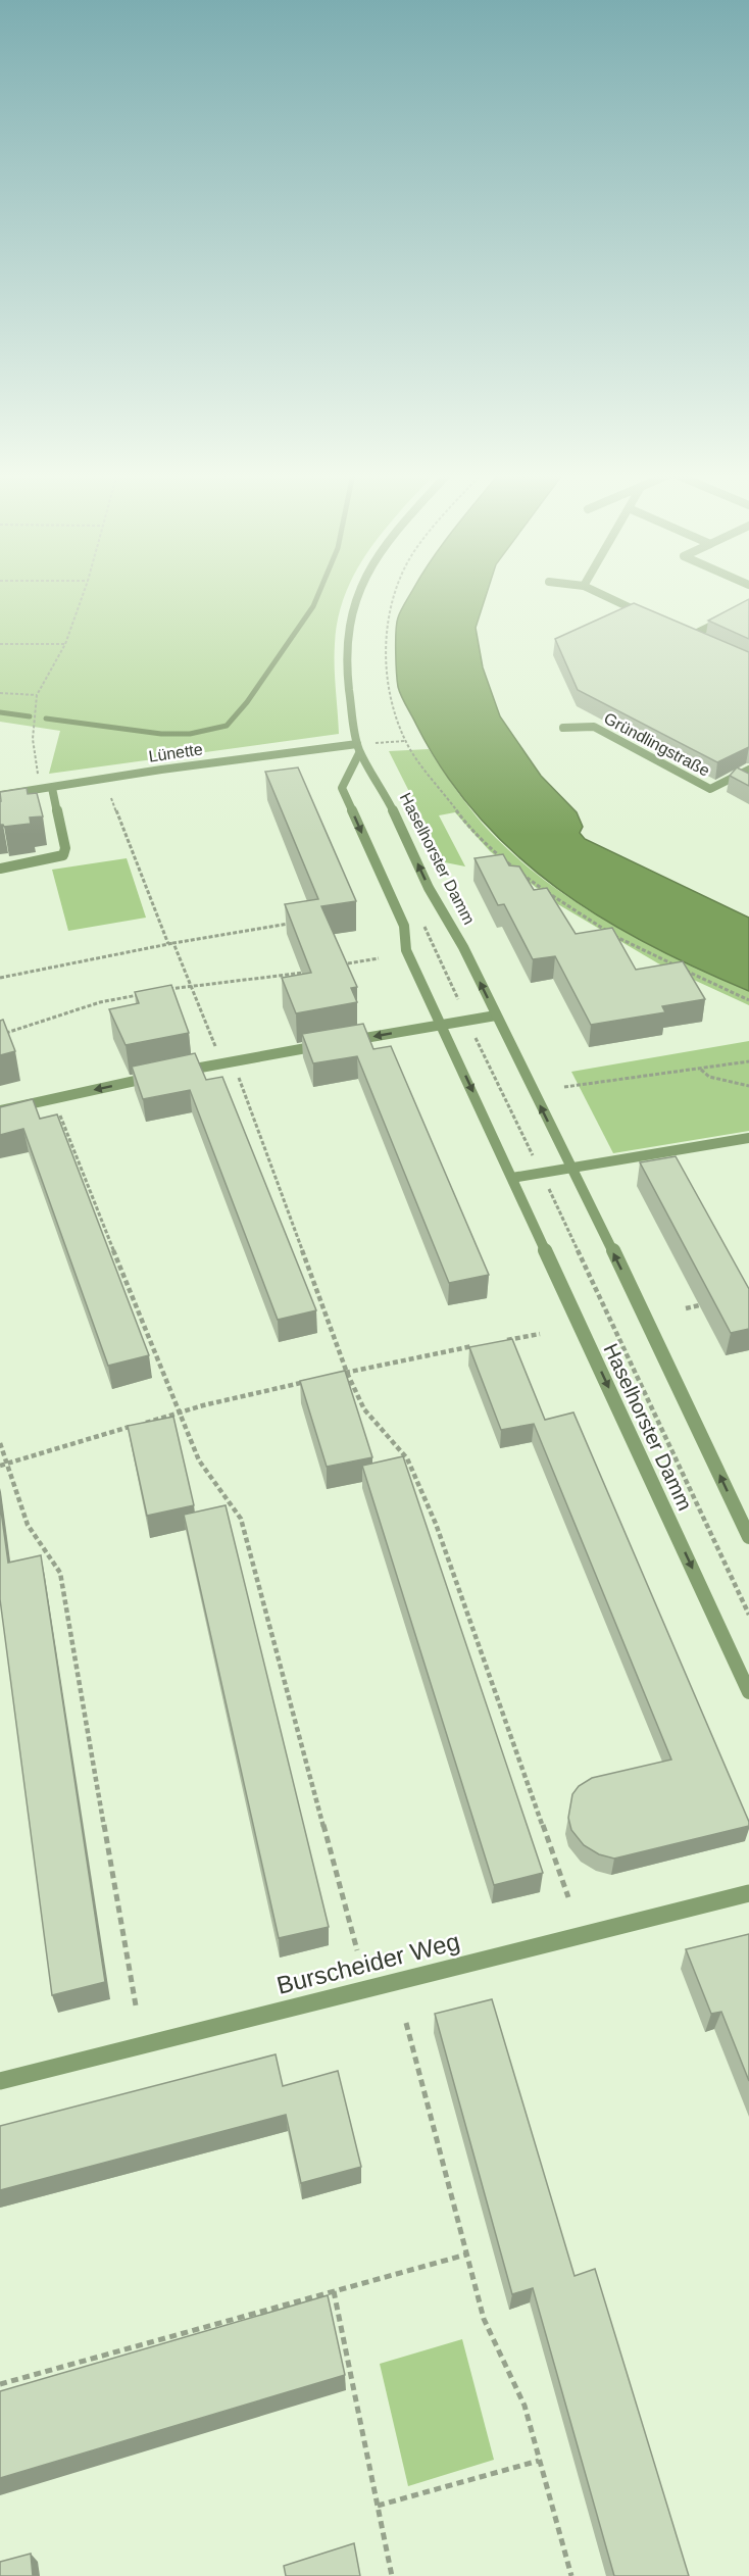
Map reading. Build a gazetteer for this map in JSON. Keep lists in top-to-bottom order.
{
  "streets": {
    "street": [
      "Gründlingstraße",
      "Lünette",
      "Haselhorster Damm",
      "Burscheider Weg"
    ]
  },
  "crossings": [
    ["Lünette", "Haselhorster Damm"]
  ]
}
